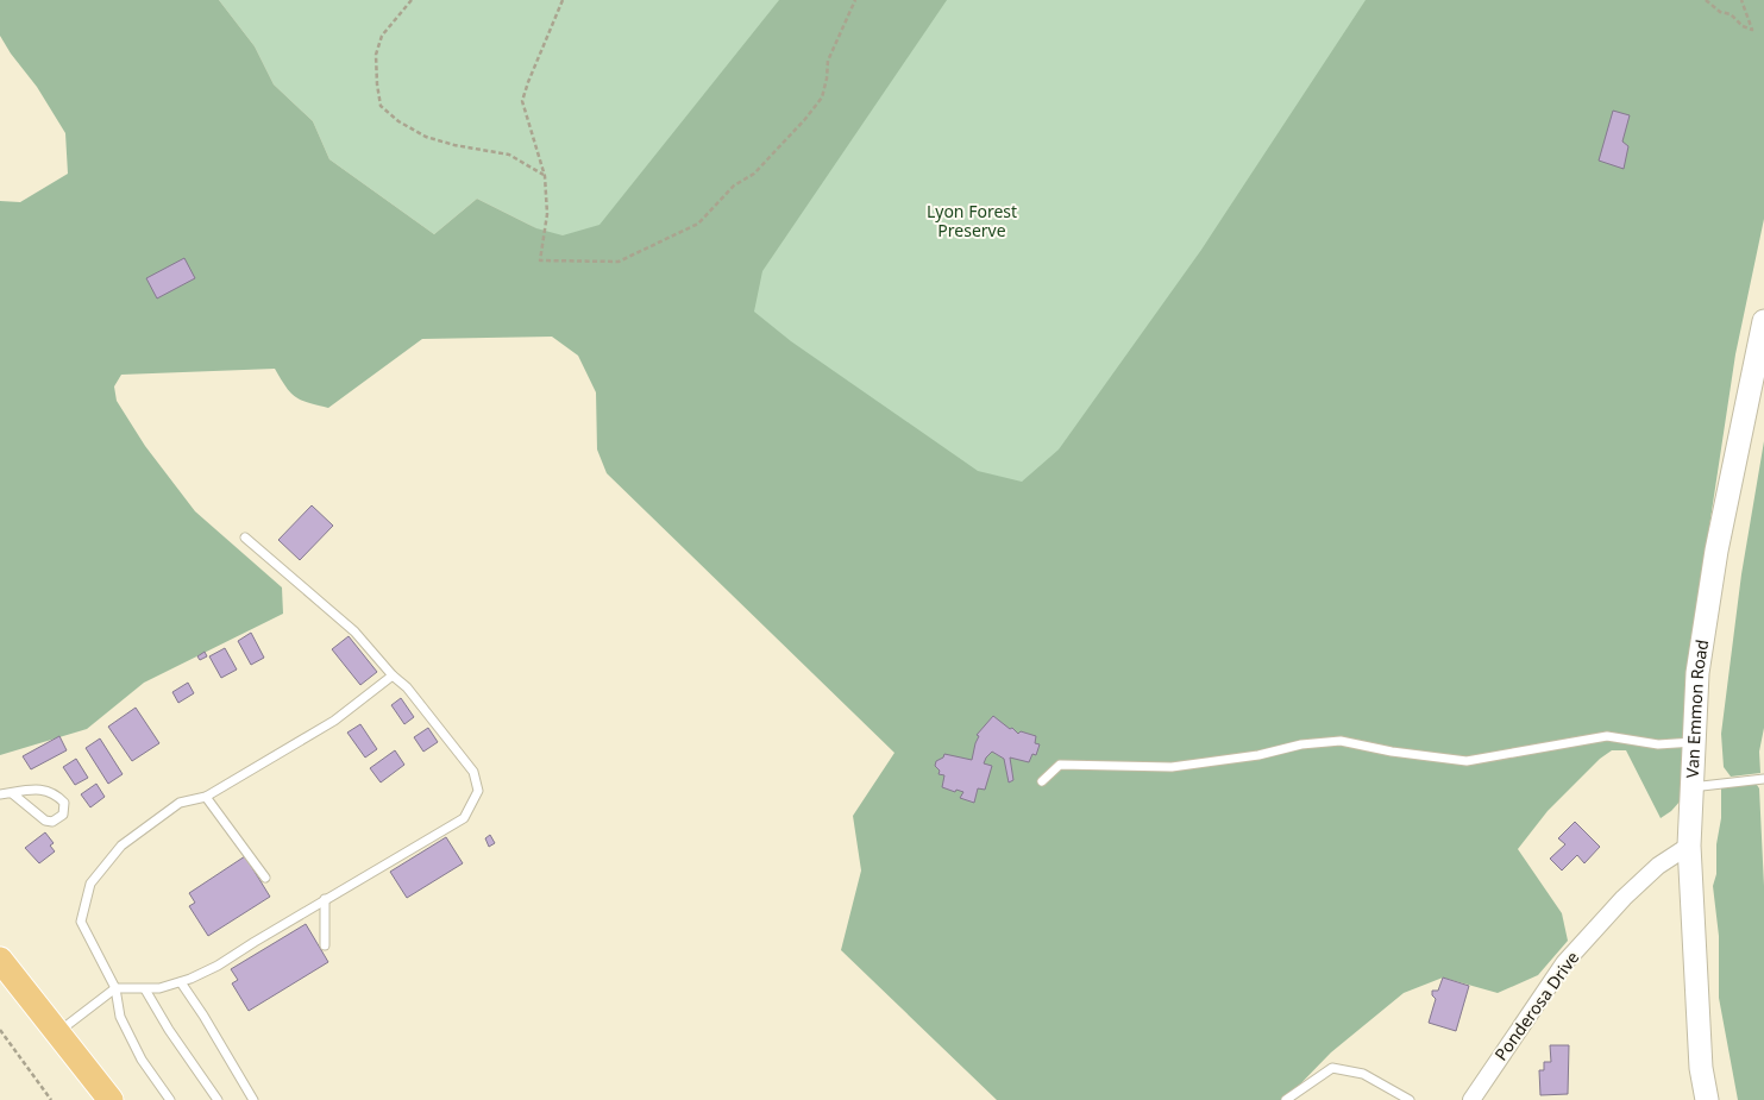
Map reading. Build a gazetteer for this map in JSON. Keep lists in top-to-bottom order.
{
  "streets": {
    "street": ["Van Emmon Road", "Ponderosa Drive"]
  },
  "crossings": [
    ["Van Emmon Road", "Ponderosa Drive"]
  ],
  "parks": ["Lyon Forest Preserve"]
}
